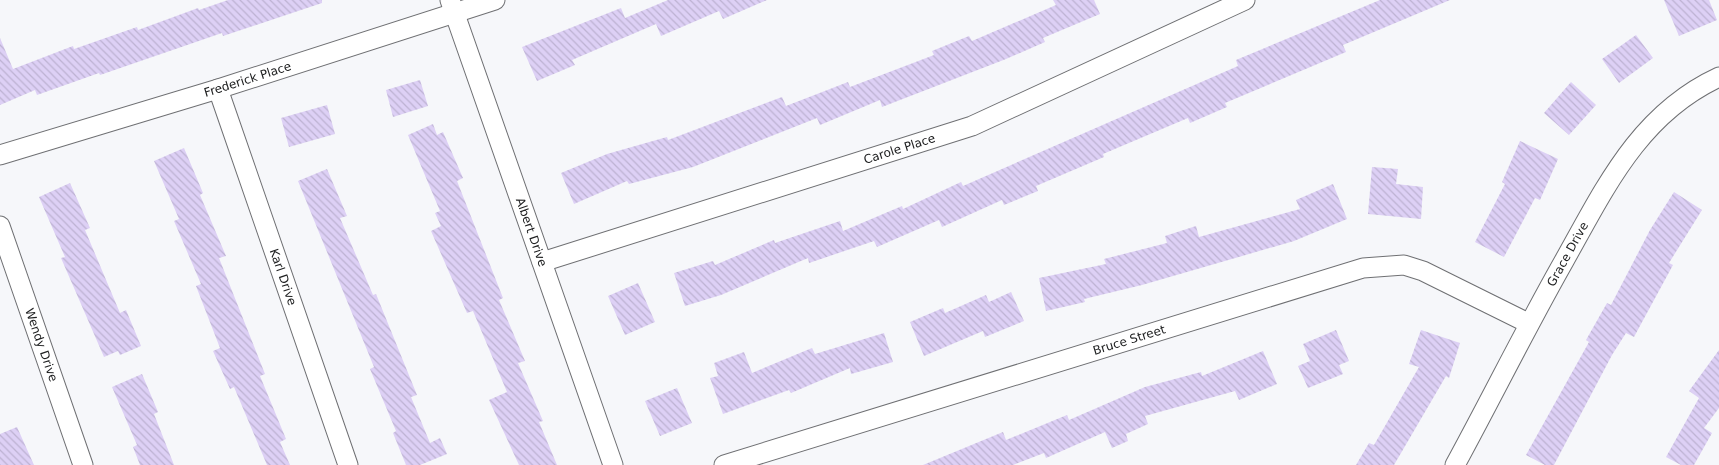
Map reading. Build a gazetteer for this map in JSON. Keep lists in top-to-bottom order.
{
  "streets": {
    "street": [
      "Frederick Place",
      "Carole Place",
      "Albert Drive",
      "Grace Drive",
      "Karl Drive",
      "Bruce Street",
      "Wendy Drive"
    ]
  },
  "crossings": [
    ["Frederick Place", "Albert Drive"],
    ["Frederick Place", "Karl Drive"],
    ["Carole Place", "Albert Drive"],
    ["Grace Drive", "Bruce Street"]
  ]
}
